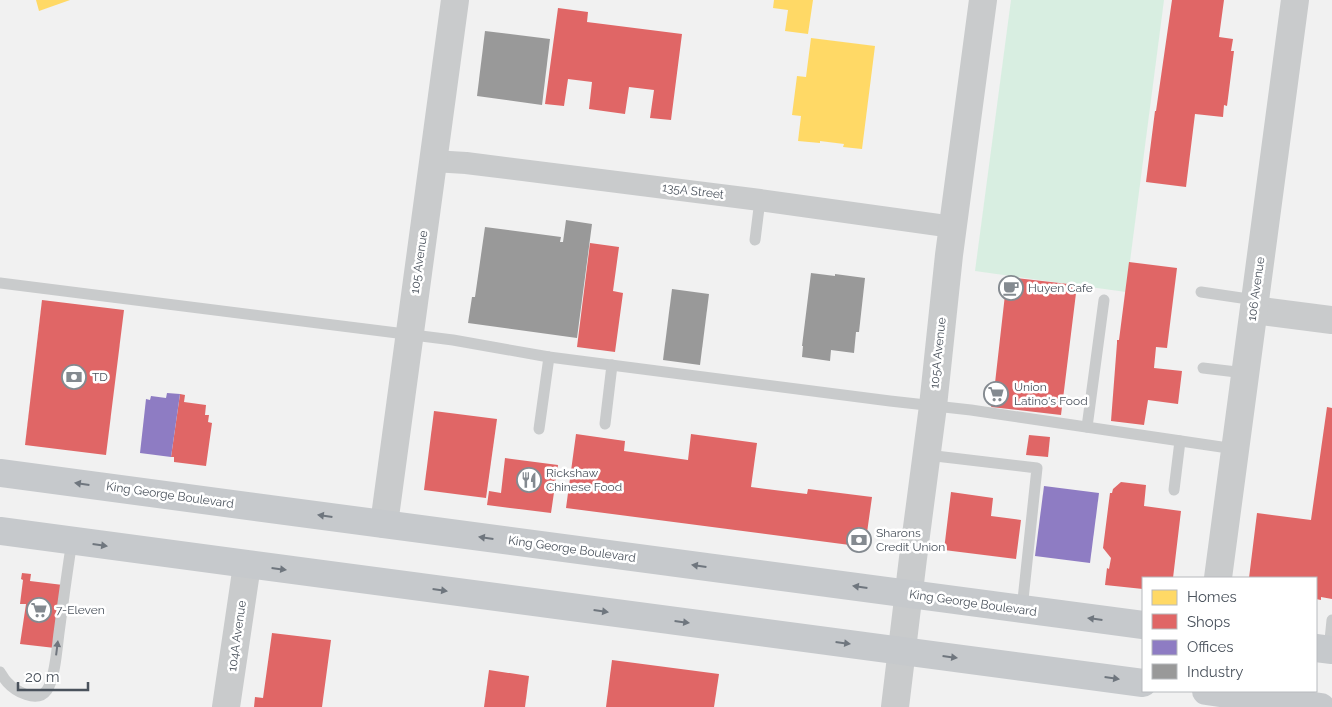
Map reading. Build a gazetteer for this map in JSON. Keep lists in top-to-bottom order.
{
  "streets": {
    "main road": ["King George Boulevard"],
    "street": [
      "135A Street",
      "105 Avenue",
      "106 Avenue",
      "105A Avenue",
      "104A Avenue"
    ]
  },
  "crossings": [
    ["135A Street", "105 Avenue"],
    ["135A Street", "105A Avenue"],
    ["105 Avenue", "King George Boulevard"],
    ["105A Avenue", "King George Boulevard"]
  ],
  "places": {
    "cafe": ["Huyen Cafe"],
    "bank": ["TD", "Sharons Credit Union"],
    "supermarket": ["Union Latino's Food", "7-Eleven"],
    "restaurant": ["Rickshaw Chinese Food"]
  },
  "legend": [
    "Homes",
    "Shops",
    "Offices",
    "Industry"
  ],
  "scale_bar": "20 m"
}
